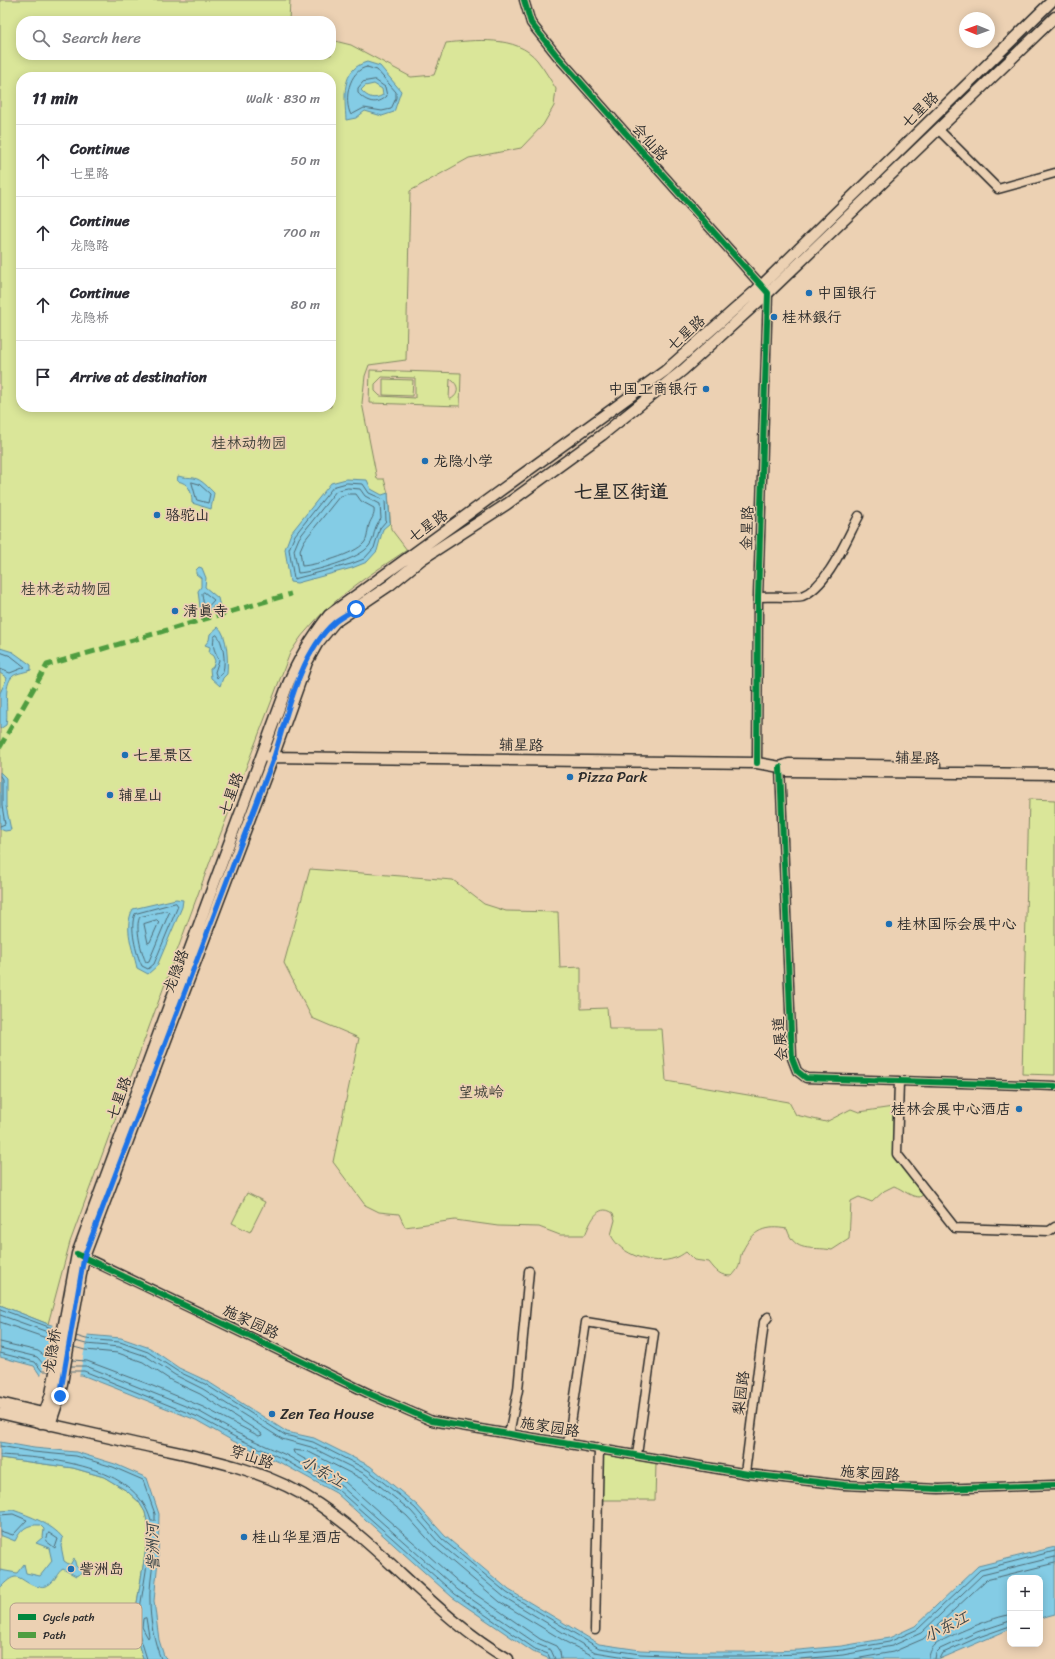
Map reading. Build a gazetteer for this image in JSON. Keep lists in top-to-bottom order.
{
  "streets": {
    "main road": [
      "七星路",
      "辅星路",
      "龙隐路",
      "龙隐桥",
      "穿山路"
    ],
    "street": [
      "会仙路",
      "金星路",
      "会展道",
      "施家园路",
      "梨园路"
    ]
  },
  "crossings": [
    ["七星路", "会仙路"],
    ["七星路", "金星路"],
    ["七星路", "辅星路"],
    ["七星路", "龙隐路"],
    ["七星路", "施家园路"],
    ["会仙路", "金星路"],
    ["金星路", "辅星路"],
    ["辅星路", "龙隐路"],
    ["辅星路", "会展道"],
    ["龙隐路", "施家园路"],
    ["龙隐路", "龙隐桥"],
    ["施家园路", "梨园路"],
    ["龙隐桥", "穿山路"]
  ],
  "districts": ["七星区街道"],
  "water": ["小东江", "訾洲河"],
  "parks": ["桂林动物园", "桂林老动物园", "望城岭"],
  "places": [
    "中国银行",
    "桂林銀行",
    "中国工商银行",
    "龙隐小学",
    "骆驼山",
    "清真寺",
    "七星景区",
    "Pizza Park",
    "辅星山",
    "桂林国际会展中心",
    "桂林会展中心酒店",
    "Zen Tea House",
    "桂山华星酒店",
    "訾洲岛"
  ],
  "legend": ["Cycle path", "Path"],
  "north": "left",
  "page": {
    "search": "Search here",
    "heading": ["11 min", "Walk · 830 m"],
    "list": [
      ["Continue", "七星路", "50 m"],
      ["Continue", "龙隐路", "700 m"],
      ["Continue", "龙隐桥", "80 m"],
      "Arrive at destination"
    ],
    "map_buttons": ["+", "−"]
  }
}
